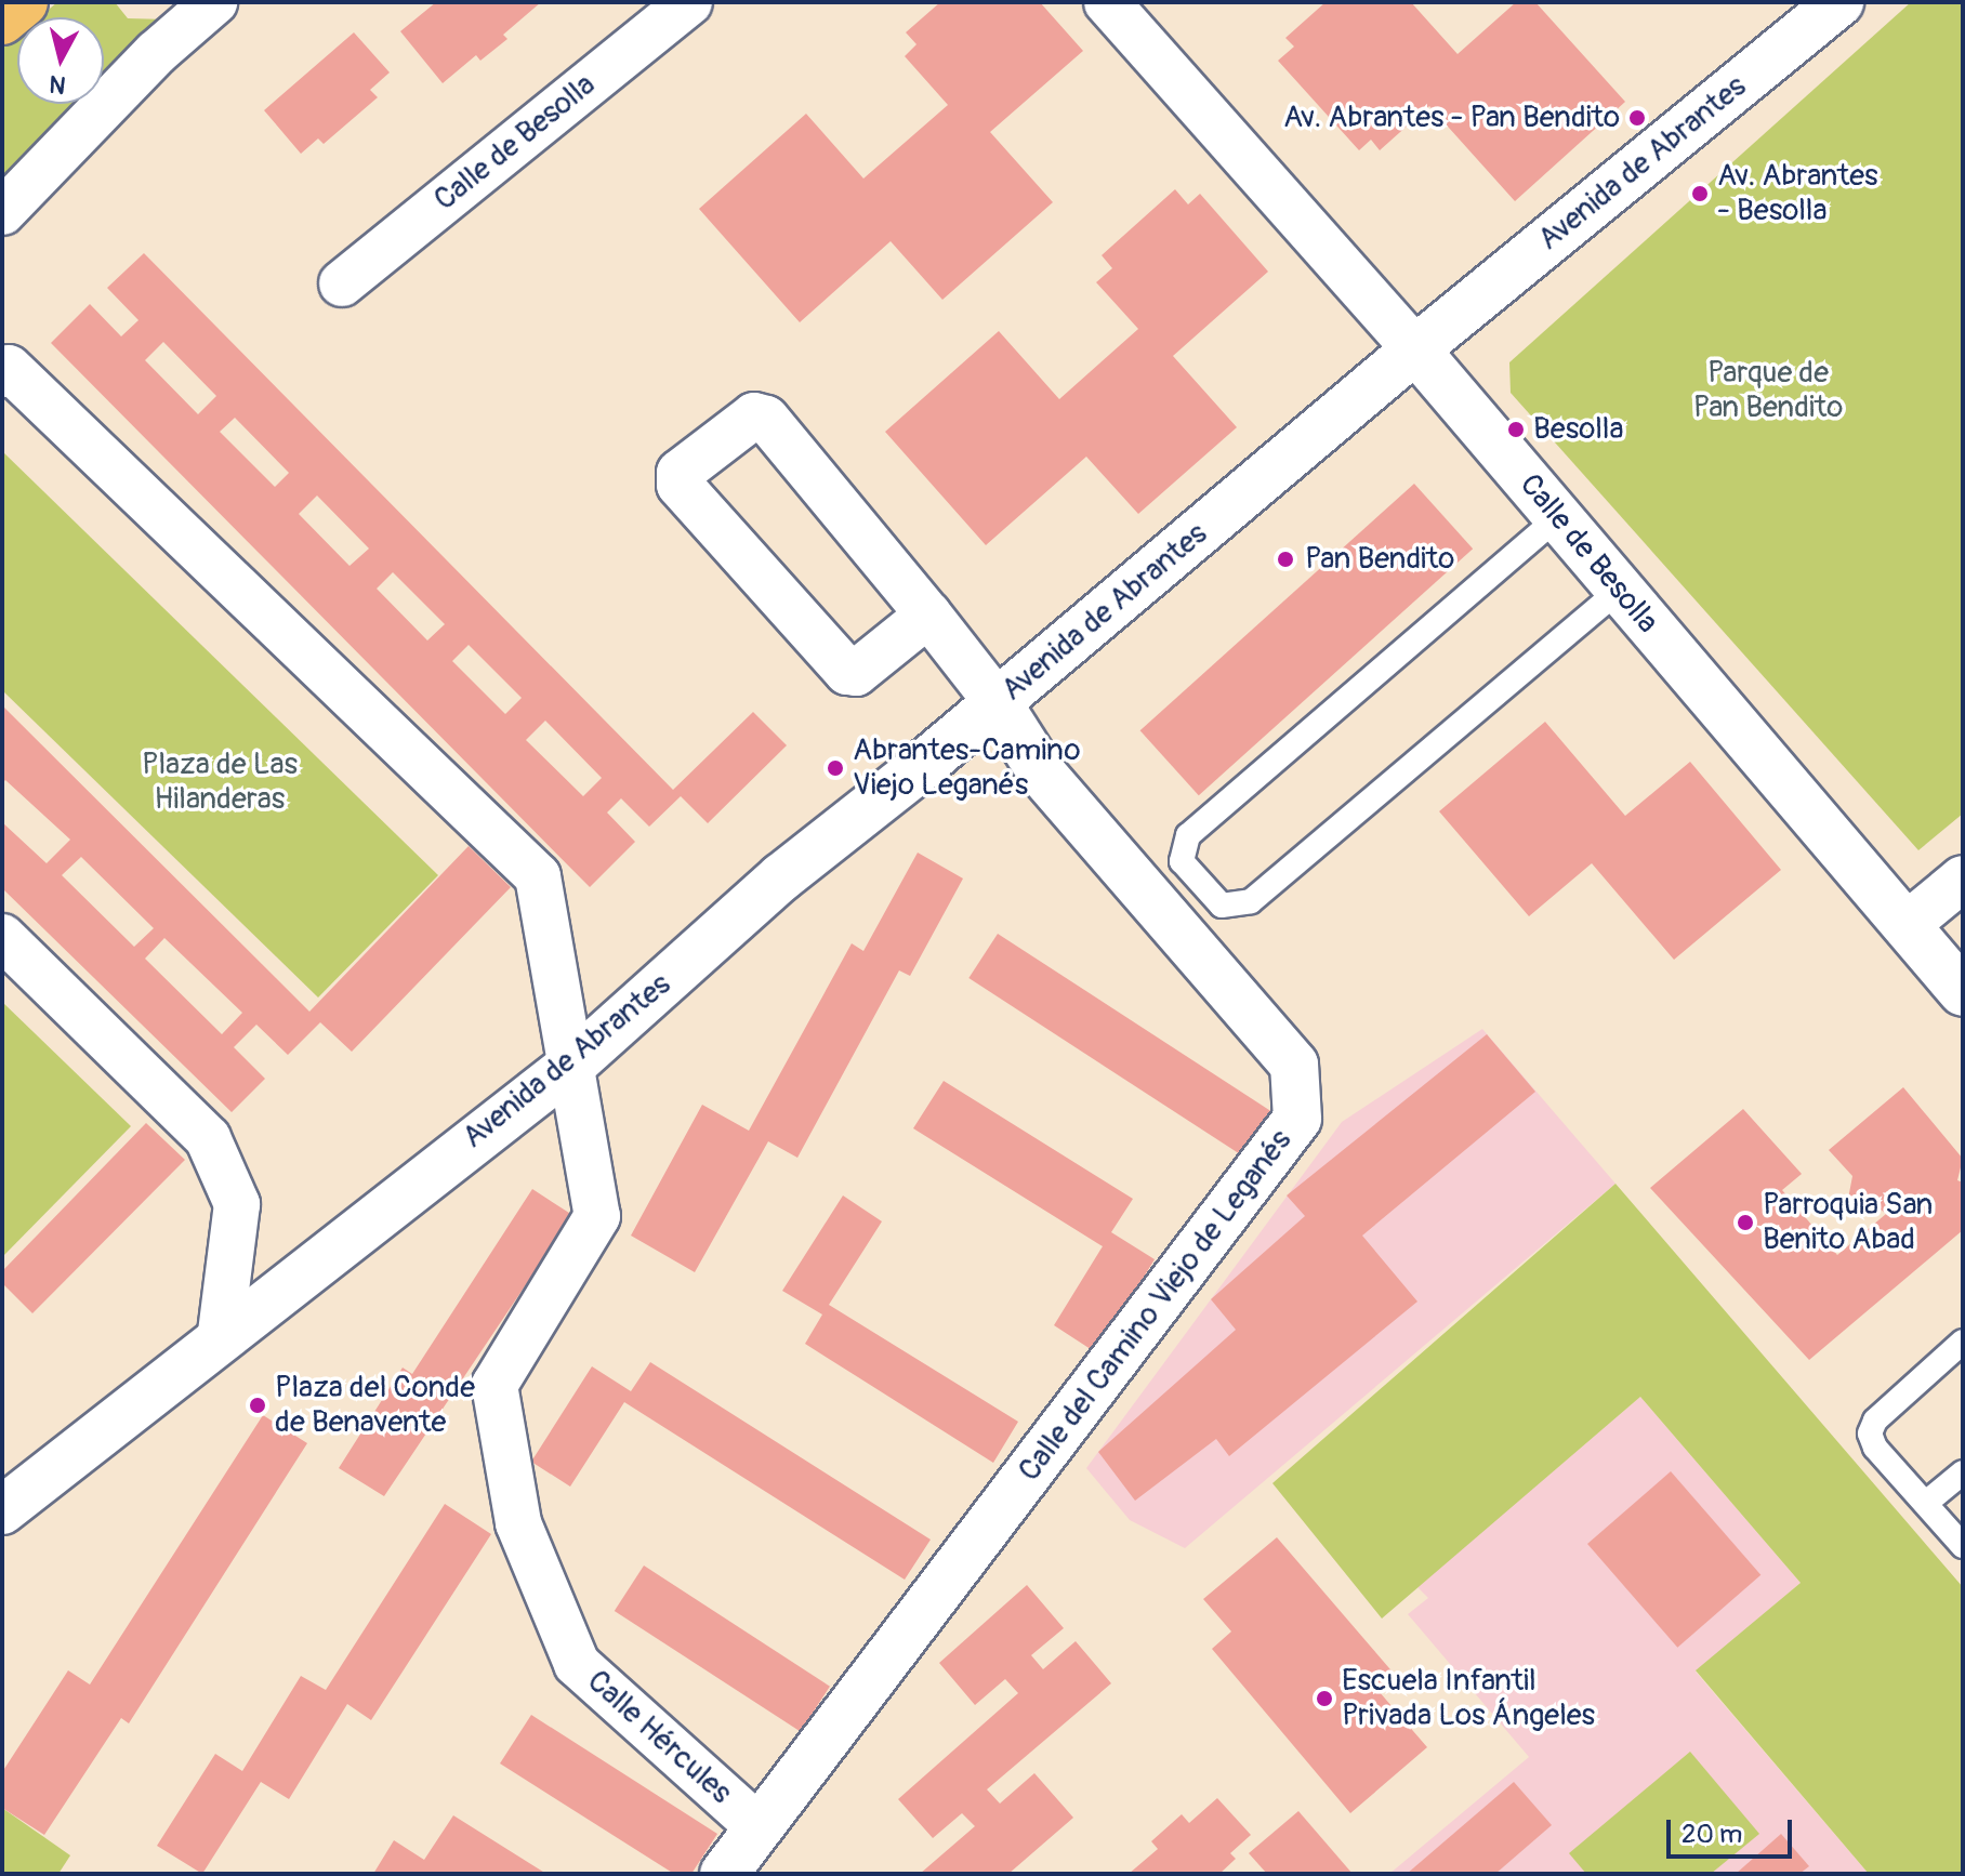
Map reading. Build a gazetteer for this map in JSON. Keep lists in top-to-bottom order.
{
  "streets": {
    "street": [
      "Calle de Besolla",
      "Avenida de Abrantes",
      "Calle del Camino Viejo de Leganés",
      "Calle Hércules"
    ]
  },
  "crossings": [
    ["Calle de Besolla", "Avenida de Abrantes"],
    ["Avenida de Abrantes", "Calle del Camino Viejo de Leganés"],
    ["Avenida de Abrantes", "Calle Hércules"],
    ["Calle del Camino Viejo de Leganés", "Calle Hércules"]
  ],
  "parks": ["Parque de Pan Bendito", "Plaza de Las Hilanderas"],
  "places": [
    "Av. Abrantes - Pan Bendito",
    "Av. Abrantes - Besolla",
    "Besolla",
    "Pan Bendito",
    "Abrantes-Camino Viejo Leganés",
    "Parroquia San Benito Abad",
    "Plaza del Conde de Benavente",
    "Escuela Infantil Privada Los Ángeles"
  ],
  "scale_bar": "20 m",
  "north": "bottom"
}
